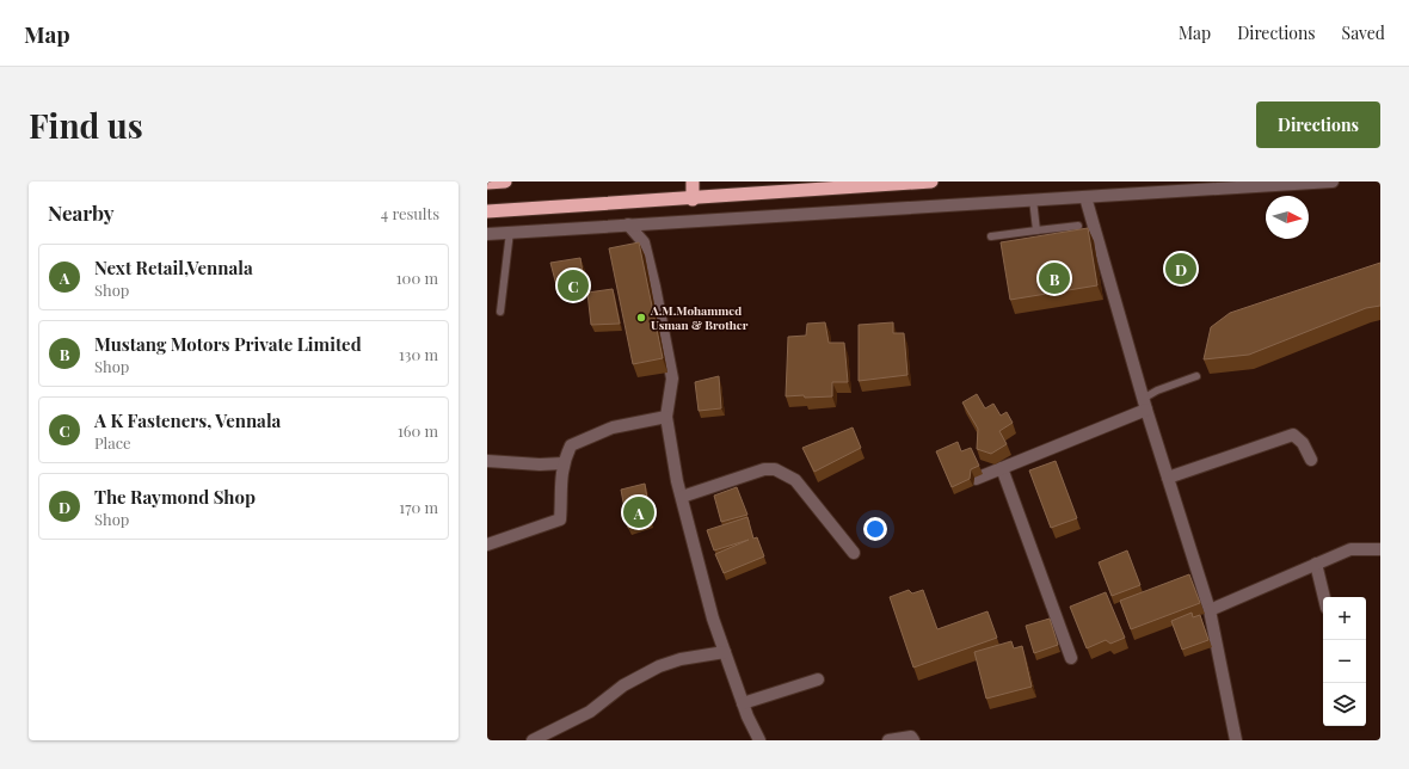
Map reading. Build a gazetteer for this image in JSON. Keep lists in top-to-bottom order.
{
  "places": ["A.M.Mohammed Usman & Brother"],
  "north": "right",
  "page": {
    "header": "Map",
    "nav": ["Map", "Directions", "Saved"],
    "buttons": "Directions",
    "title": "Find us",
    "heading": ["Nearby", "4 results"],
    "list": [
      {
        "mark": "A",
        "name": "Next Retail,Vennala",
        "note": "Shop",
        "value": "100 m"
      },
      {
        "mark": "B",
        "name": "Mustang Motors Private Limited",
        "note": "Shop",
        "value": "130 m"
      },
      {
        "mark": "C",
        "name": "A K Fasteners, Vennala",
        "note": "Place",
        "value": "160 m"
      },
      {
        "mark": "D",
        "name": "The Raymond Shop",
        "note": "Shop",
        "value": "170 m"
      }
    ],
    "pins": [
      "D",
      "B",
      "C",
      "A"
    ],
    "map_buttons": ["+", "−"]
  }
}
